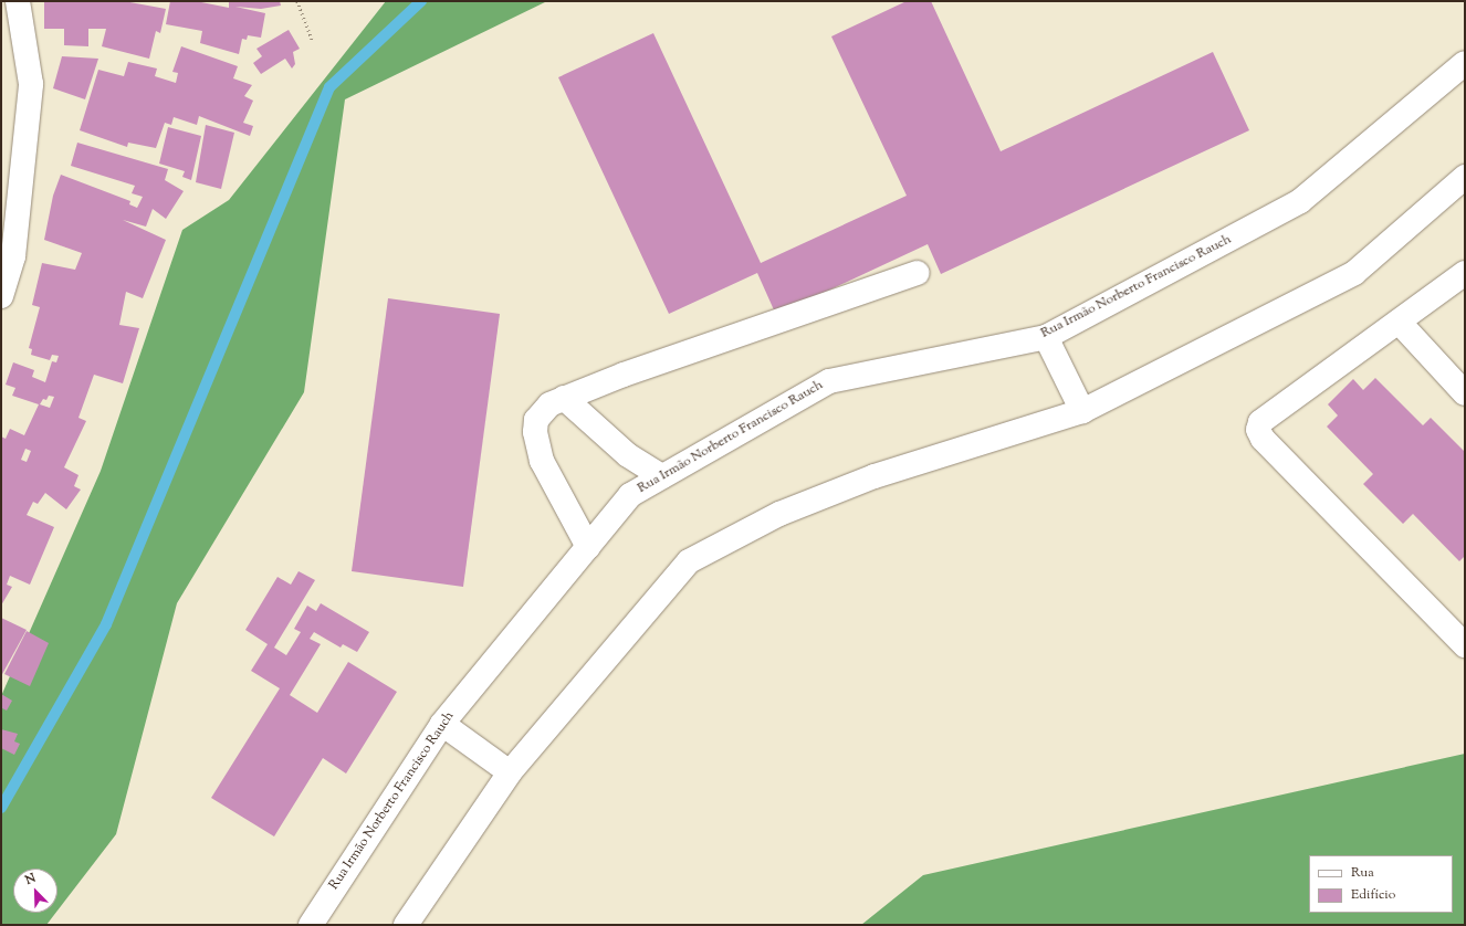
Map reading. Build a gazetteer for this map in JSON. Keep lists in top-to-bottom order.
{
  "streets": {
    "street": ["Rua Irmão Norberto Francisco Rauch"]
  },
  "legend": ["Rua", "Edifício"],
  "north": "top left"
}
